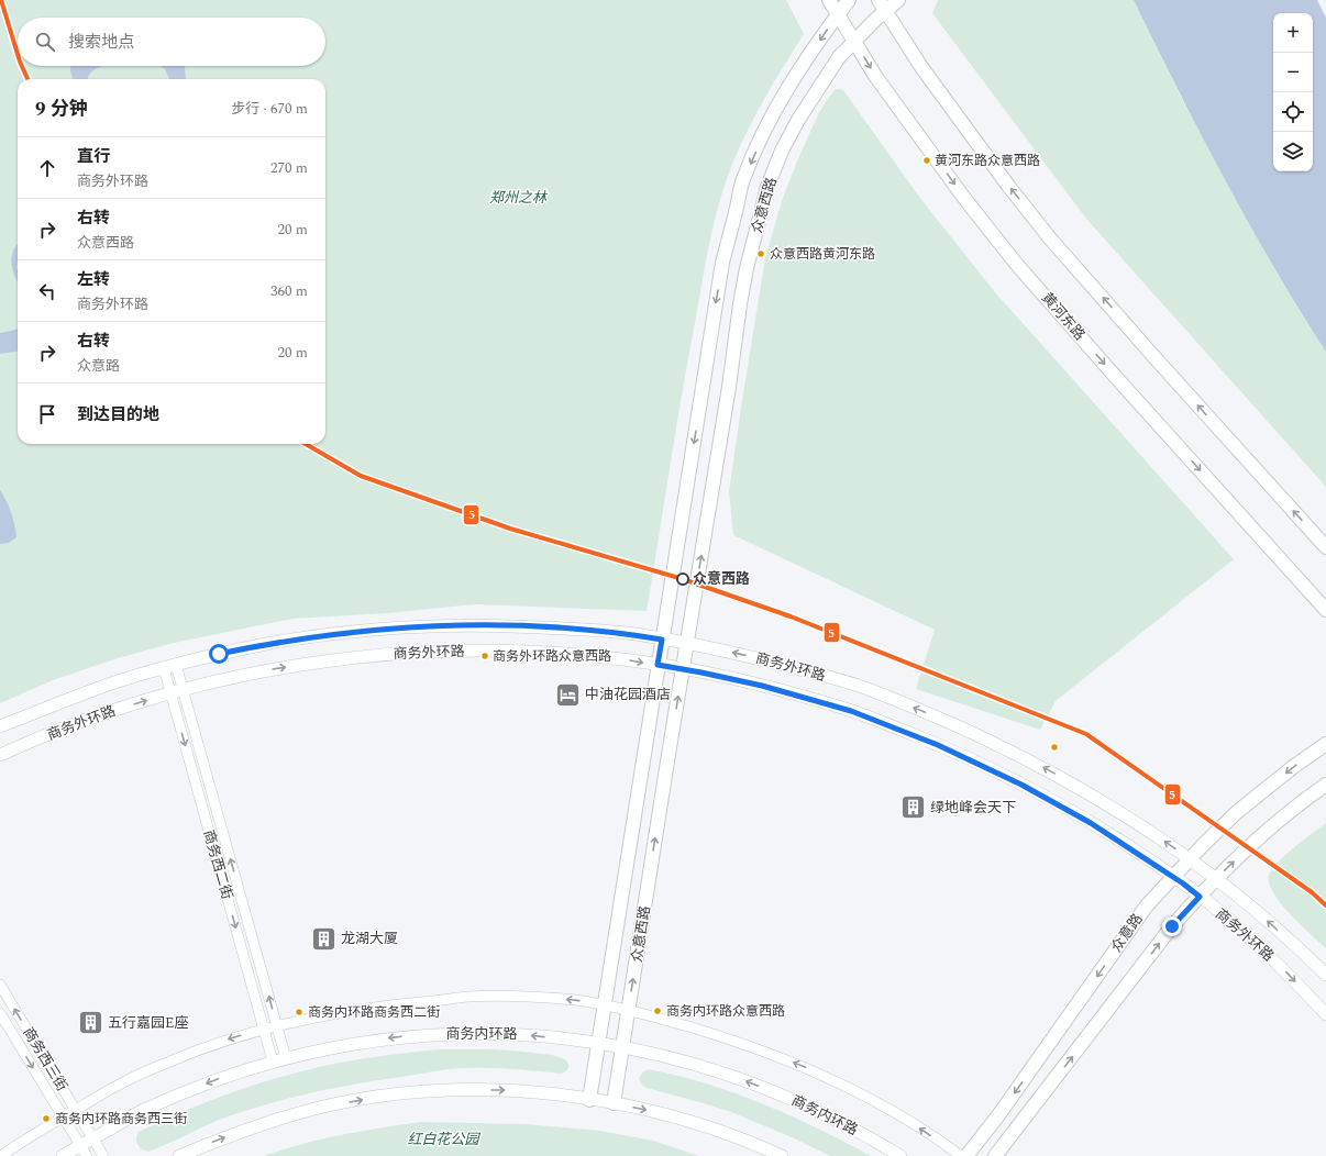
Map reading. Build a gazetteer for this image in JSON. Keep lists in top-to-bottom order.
{
  "streets": {
    "main road": ["众意西路", "黄河东路", "众意路"],
    "street": [
      "商务外环路",
      "商务西二街",
      "商务内环路",
      "商务西三街"
    ]
  },
  "crossings": [
    ["众意西路", "黄河东路"],
    ["众意西路", "商务外环路"],
    ["众意西路", "商务内环路"],
    ["商务外环路", "商务西二街"],
    ["商务外环路", "众意路"],
    ["商务西二街", "商务内环路"],
    ["商务内环路", "商务西三街"]
  ],
  "parks": ["郑州之林", "红白花公园"],
  "places": {
    "other": [
      "黄河东路众意西路",
      "众意西路黄河东路",
      "众意西路",
      "商务外环路众意西路",
      "商务内环路众意西路",
      "商务内环路商务西二街",
      "商务内环路商务西三街"
    ],
    "hotel": ["中油花园酒店"],
    "building": ["绿地峰会天下", "龙湖大厦", "五行嘉园E座"]
  },
  "lines": ["transit line 5"],
  "page": {
    "map_buttons": ["+", "−"],
    "search": "搜索地点",
    "heading": ["9 分钟", "步行 · 670 m"],
    "list": [
      ["直行", "商务外环路", "270 m"],
      ["右转", "众意西路", "20 m"],
      ["左转", "商务外环路", "360 m"],
      ["右转", "众意路", "20 m"],
      "到达目的地"
    ]
  }
}
